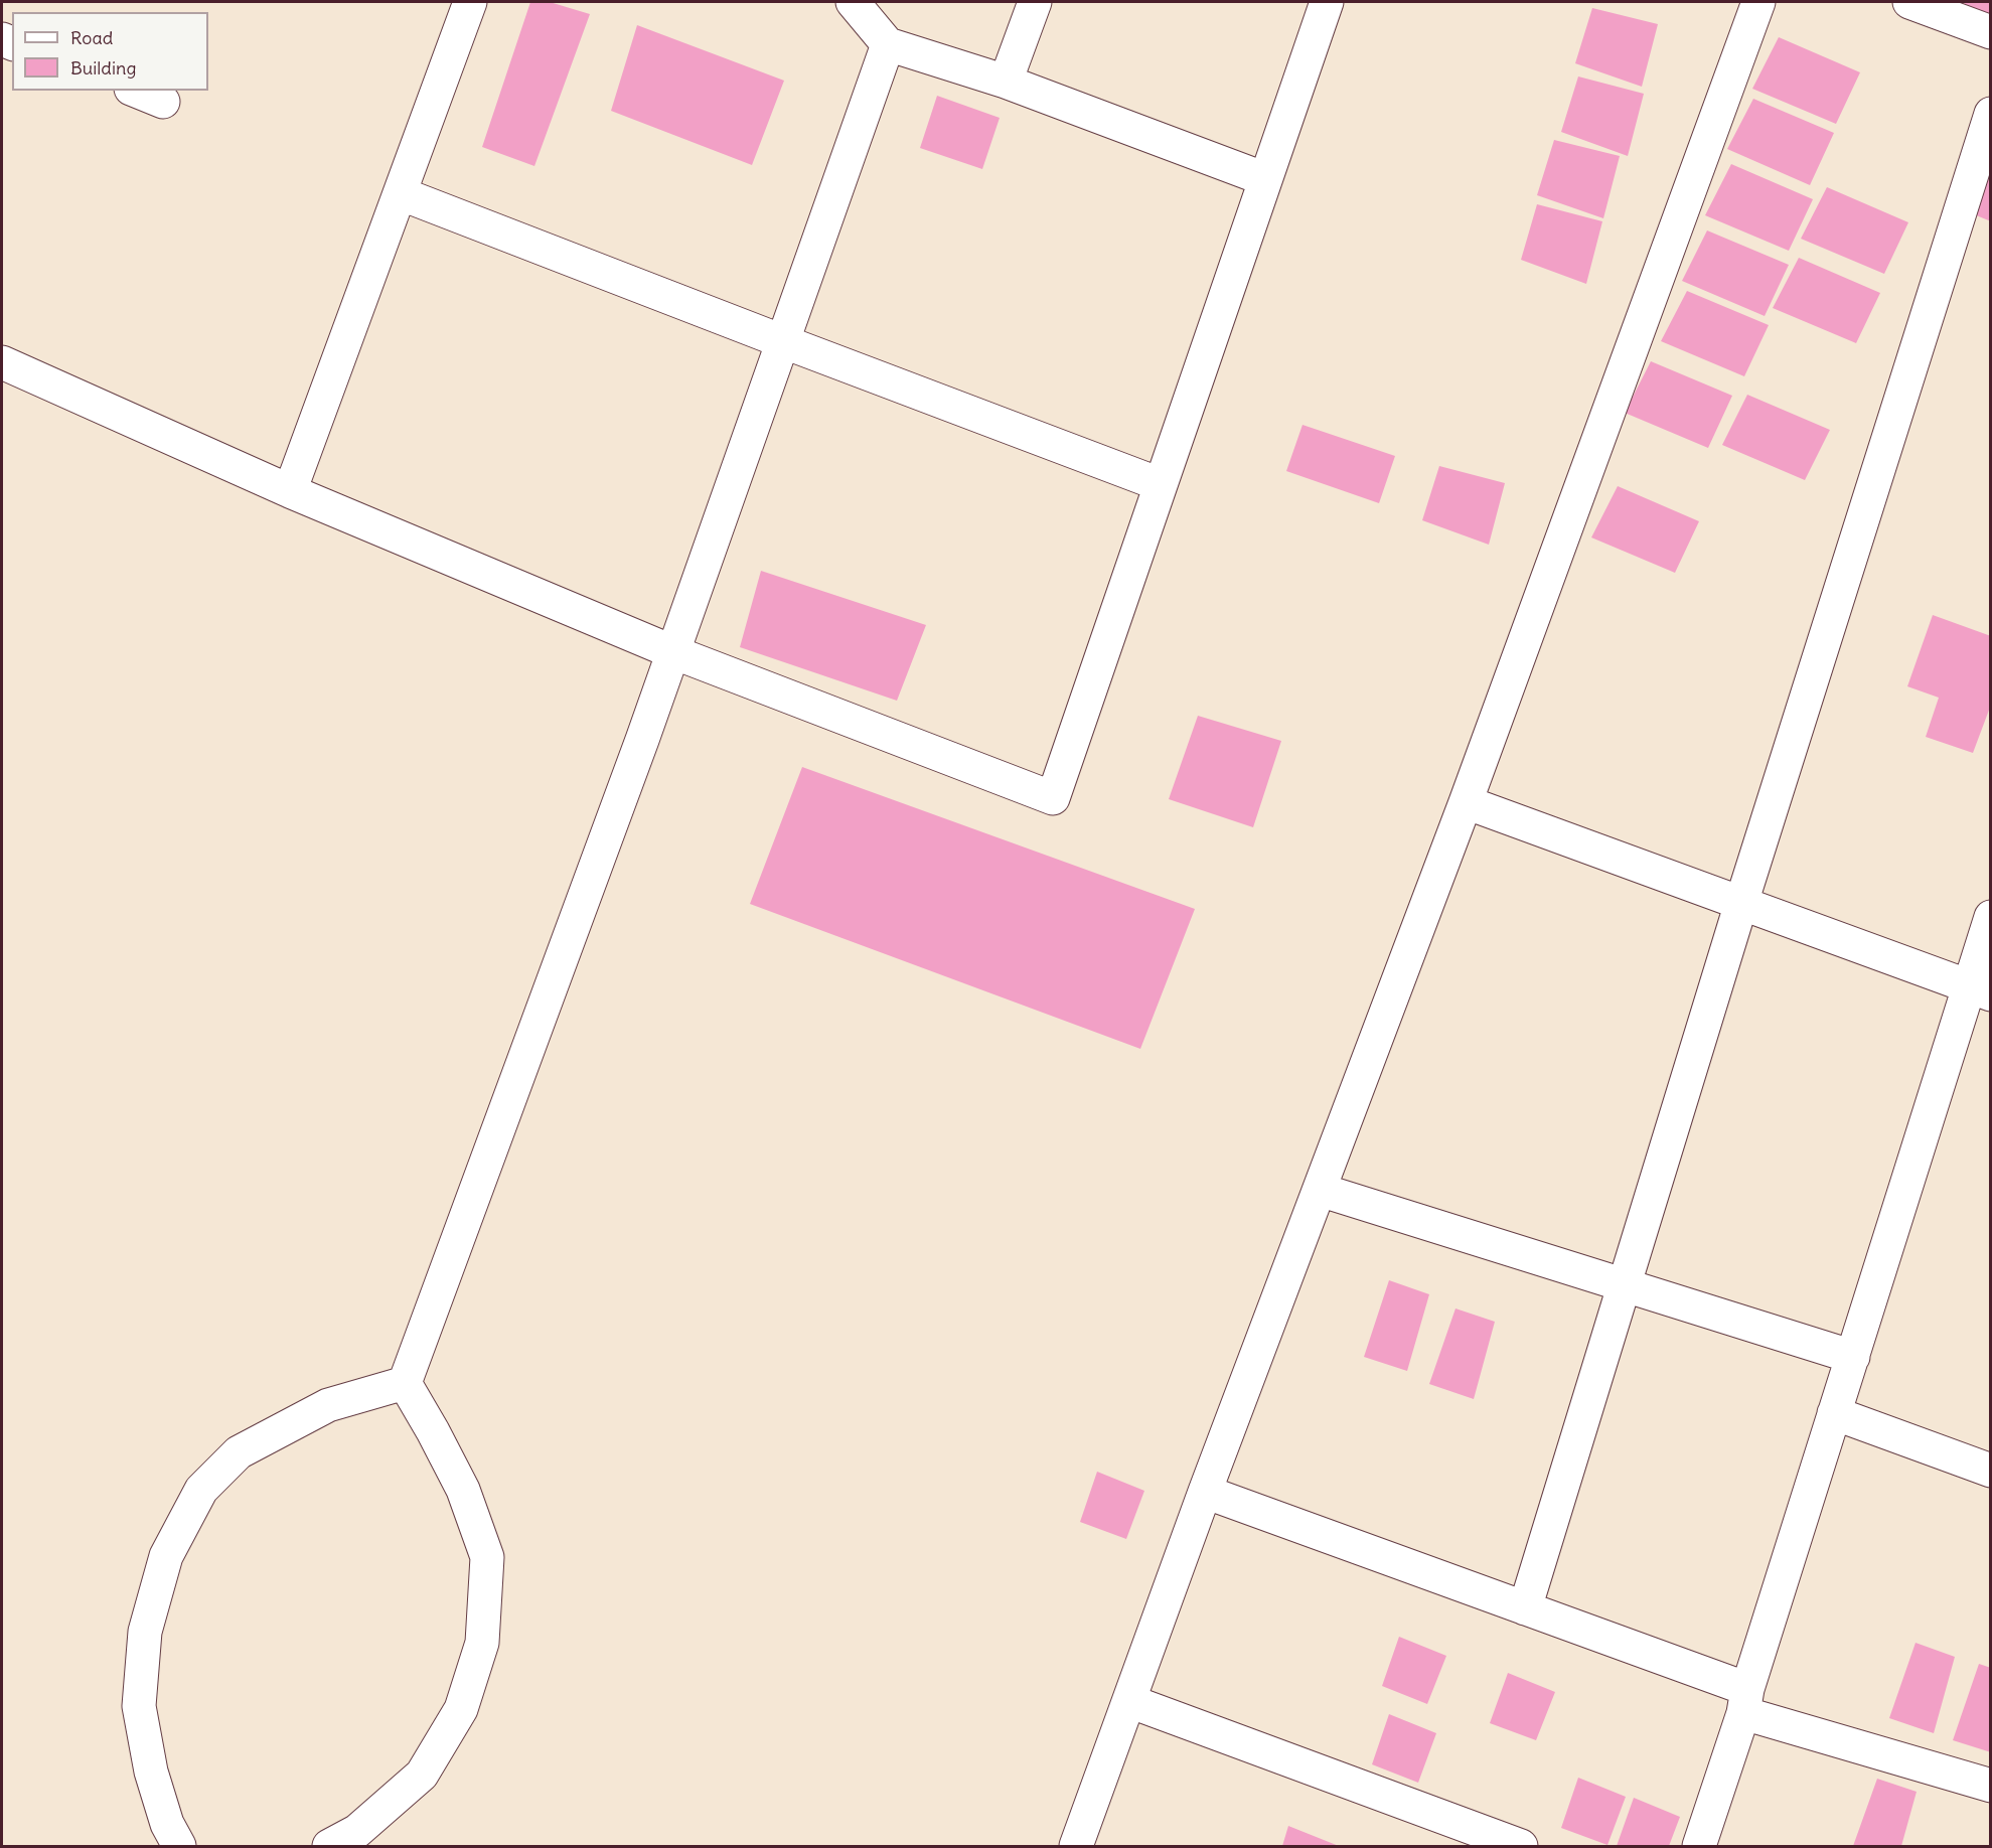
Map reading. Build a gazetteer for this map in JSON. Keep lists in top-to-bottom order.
{
  "legend": ["Road", "Building"]
}
